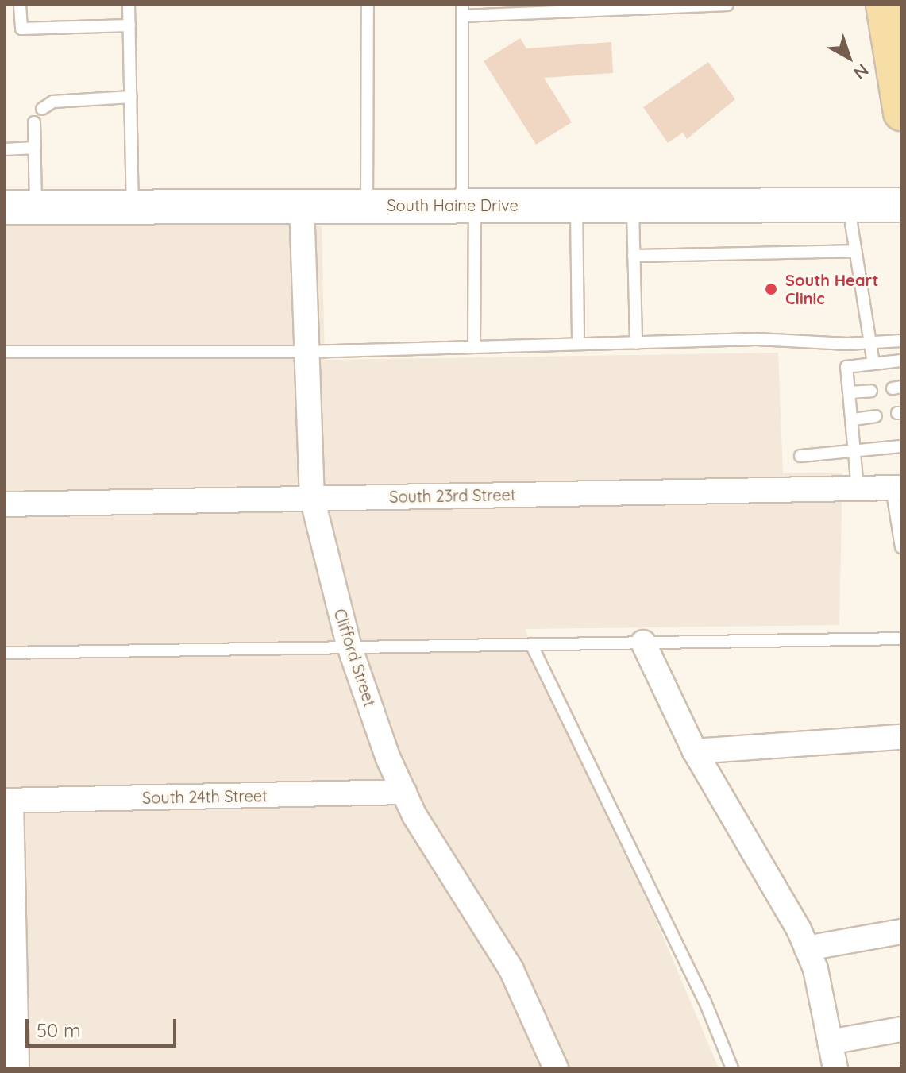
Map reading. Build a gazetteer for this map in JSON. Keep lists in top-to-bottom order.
{
  "streets": {
    "street": [
      "South Haine Drive",
      "South 23rd Street",
      "Clifford Street",
      "South 24th Street"
    ]
  },
  "crossings": [
    ["South Haine Drive", "Clifford Street"],
    ["South 23rd Street", "Clifford Street"],
    ["Clifford Street", "South 24th Street"]
  ],
  "places": ["South Heart Clinic"],
  "scale_bar": "50 m",
  "north": "bottom right"
}
